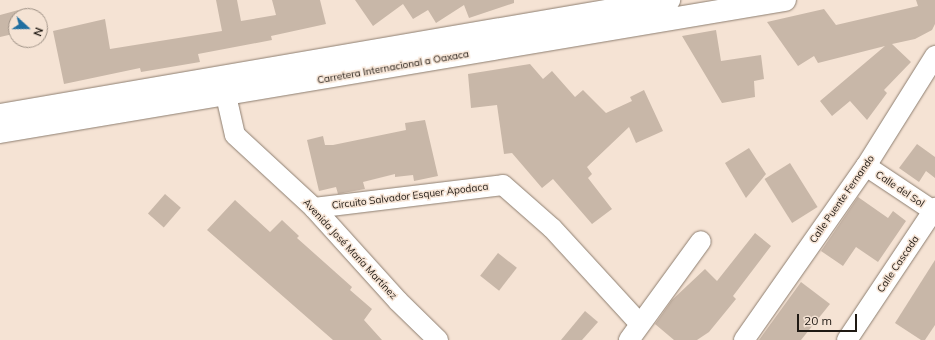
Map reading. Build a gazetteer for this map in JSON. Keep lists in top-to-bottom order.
{
  "streets": {
    "street": [
      "Carretera Internacional a Oaxaca",
      "Calle del Sol",
      "Circuito Salvador Esquer Apodaca",
      "Calle Puente Fernando",
      "Avenida José María Martínez",
      "Calle Cascada"
    ]
  },
  "crossings": [
    ["Carretera Internacional a Oaxaca", "Avenida José María Martínez"],
    ["Calle del Sol", "Calle Puente Fernando"],
    ["Calle del Sol", "Calle Cascada"],
    ["Circuito Salvador Esquer Apodaca", "Avenida José María Martínez"]
  ],
  "scale_bar": "20 m",
  "north": "right"
}
